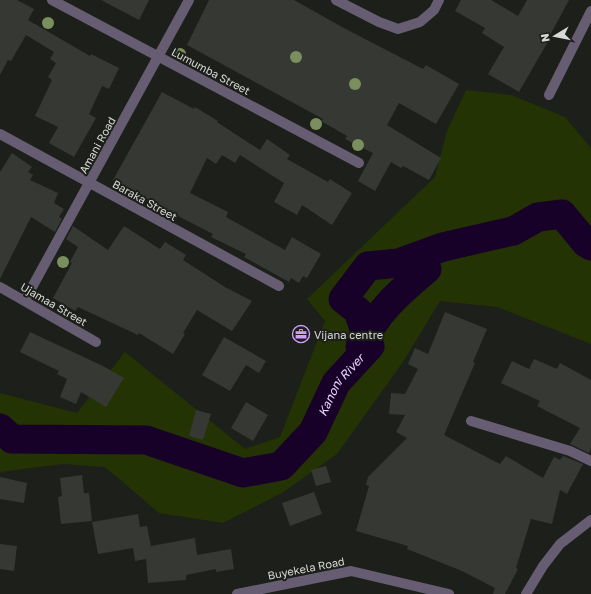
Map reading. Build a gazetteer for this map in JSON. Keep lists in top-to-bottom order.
{
  "streets": {
    "street": [
      "Lumumba Street",
      "Amani Road",
      "Baraka Street",
      "Ujamaa Street",
      "Buyekela Road"
    ]
  },
  "crossings": [
    ["Lumumba Street", "Amani Road"],
    ["Amani Road", "Baraka Street"],
    ["Amani Road", "Ujamaa Street"]
  ],
  "water": ["Kanoni River"],
  "places": {
    "office": ["Vijana centre"]
  },
  "north": "left"
}
